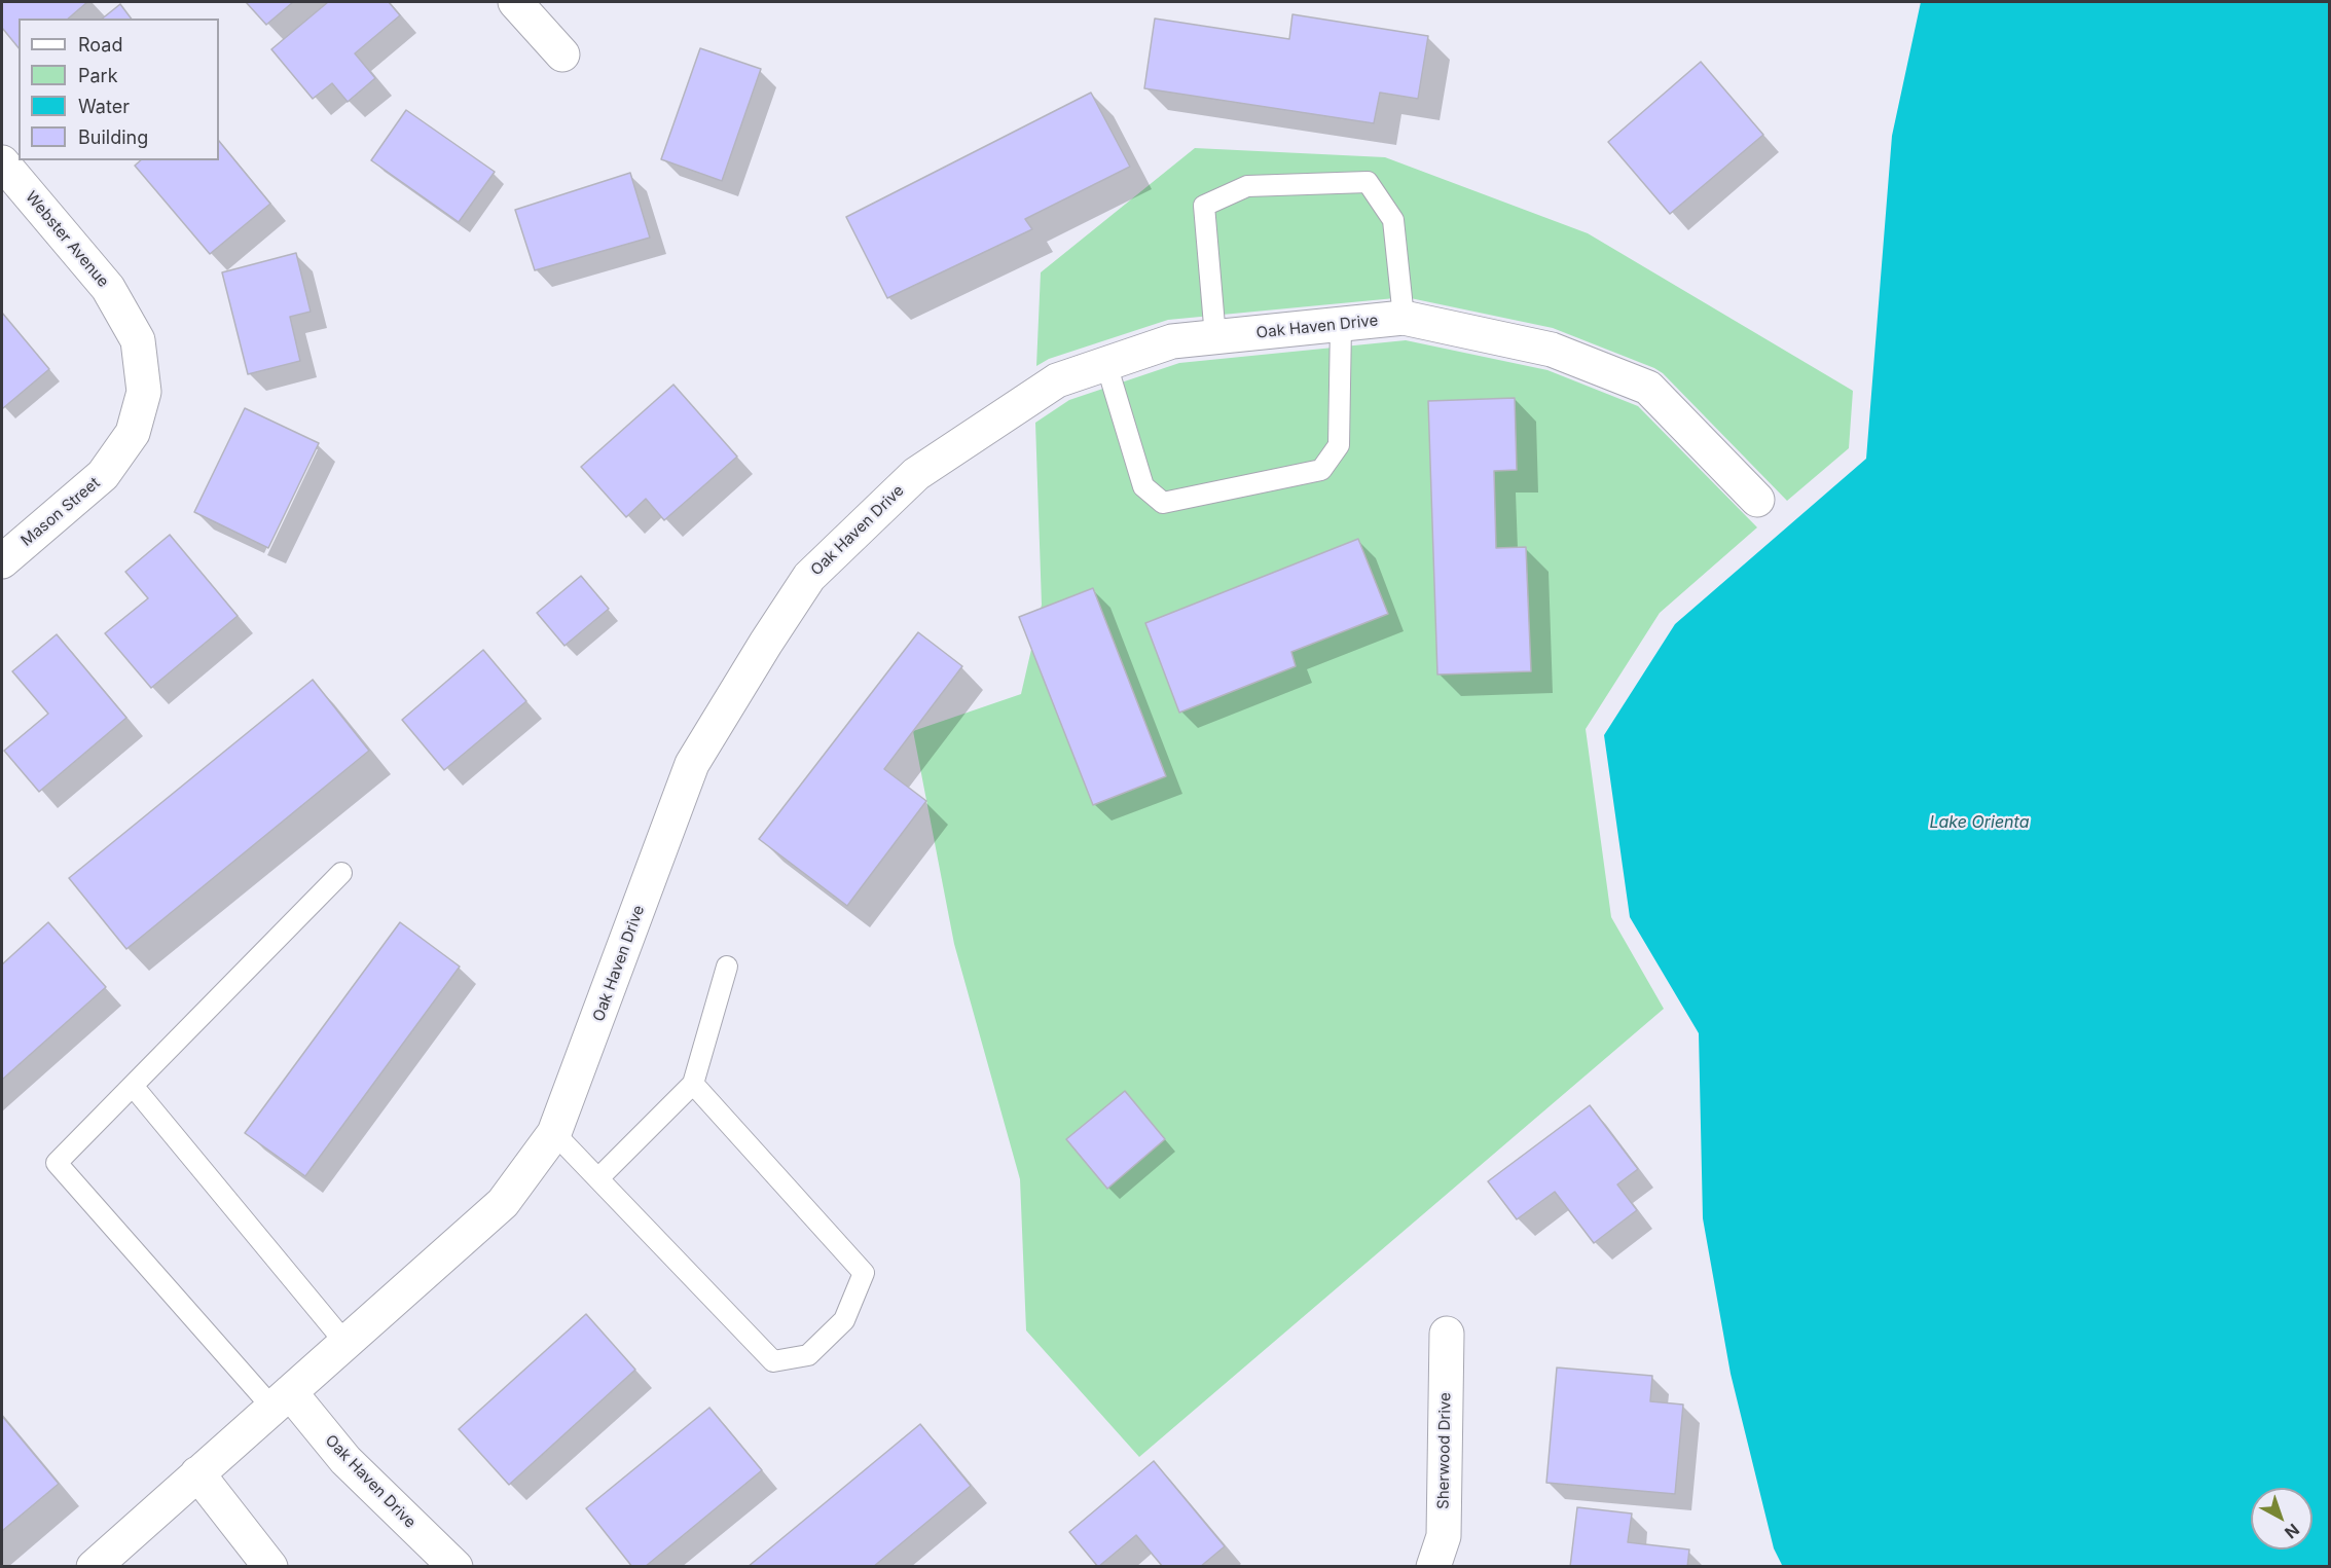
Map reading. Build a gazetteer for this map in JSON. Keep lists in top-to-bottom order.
{
  "streets": {
    "street": [
      "Webster Avenue",
      "Oak Haven Drive",
      "Mason Street",
      "Sherwood Drive"
    ]
  },
  "crossings": [
    ["Webster Avenue", "Mason Street"]
  ],
  "water": ["Lake Orienta"],
  "legend": [
    "Road",
    "Park",
    "Water",
    "Building"
  ],
  "north": "bottom right"
}
